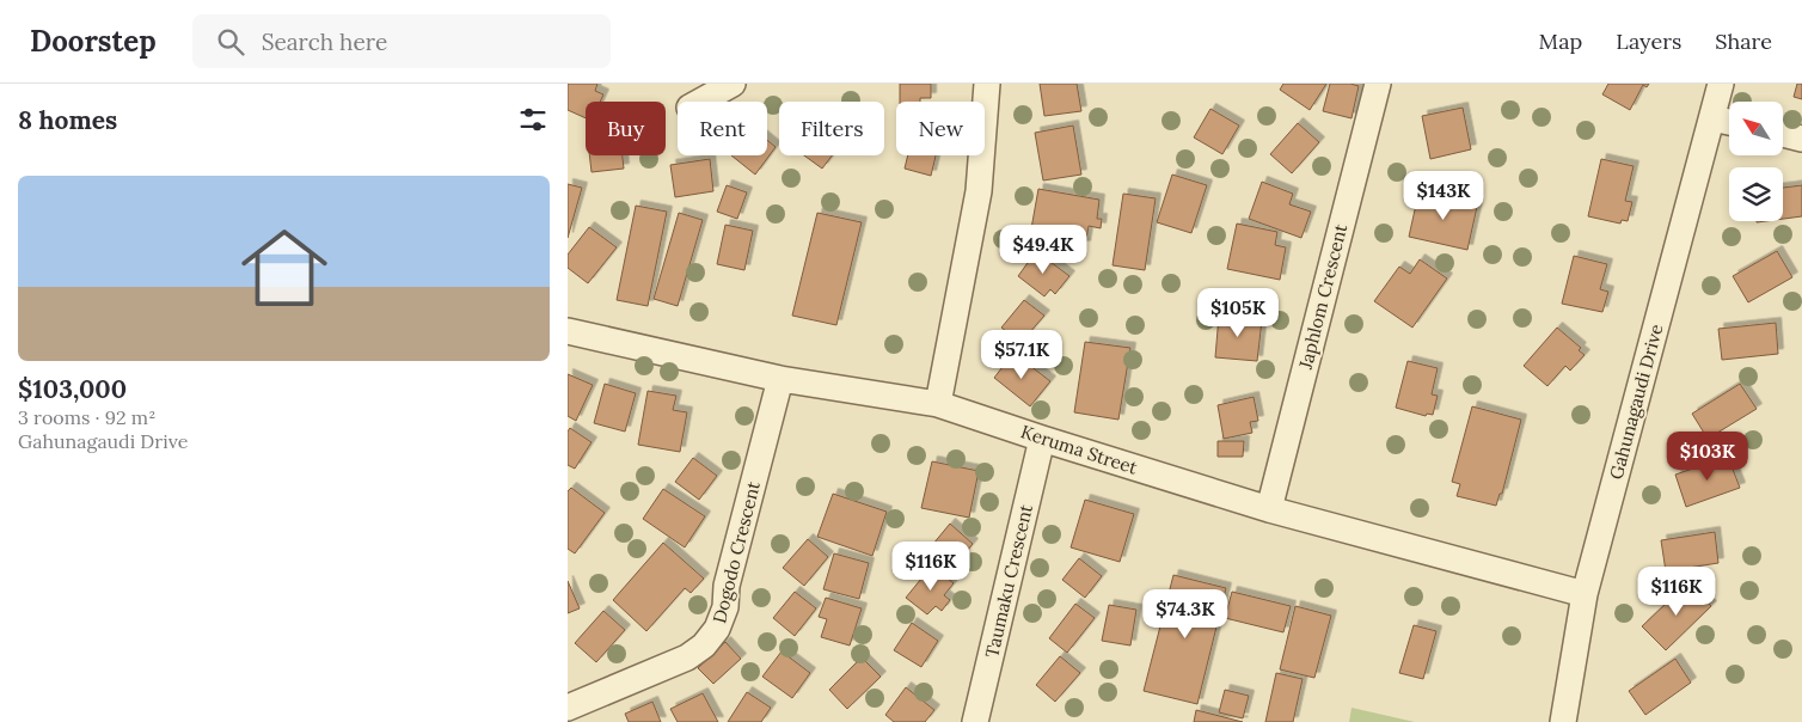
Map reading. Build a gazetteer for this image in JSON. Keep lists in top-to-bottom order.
{
  "streets": {
    "street": [
      "Japhlom Crescent",
      "Gahunagaudi Drive",
      "Keruma Street",
      "Dogodo Crescent",
      "Taumaku Crescent"
    ]
  },
  "crossings": [
    ["Japhlom Crescent", "Keruma Street"],
    ["Gahunagaudi Drive", "Keruma Street"],
    ["Keruma Street", "Dogodo Crescent"],
    ["Keruma Street", "Taumaku Crescent"]
  ],
  "north": "top left",
  "page": {
    "header": "Doorstep",
    "search": "Search here",
    "nav": ["Map", "Layers", "Share"],
    "heading": "8 homes",
    "chip": [
      "Buy",
      "Rent",
      "Filters",
      "New"
    ],
    "list": [
      {
        "name": "$103,000",
        "note": "3 rooms · 92 m² · Gahunagaudi Drive"
      }
    ],
    "price": [
      "$143K",
      "$49.4K",
      "$105K",
      "$57.1K",
      "$103K",
      "$116K",
      "$116K",
      "$74.3K"
    ]
  }
}
